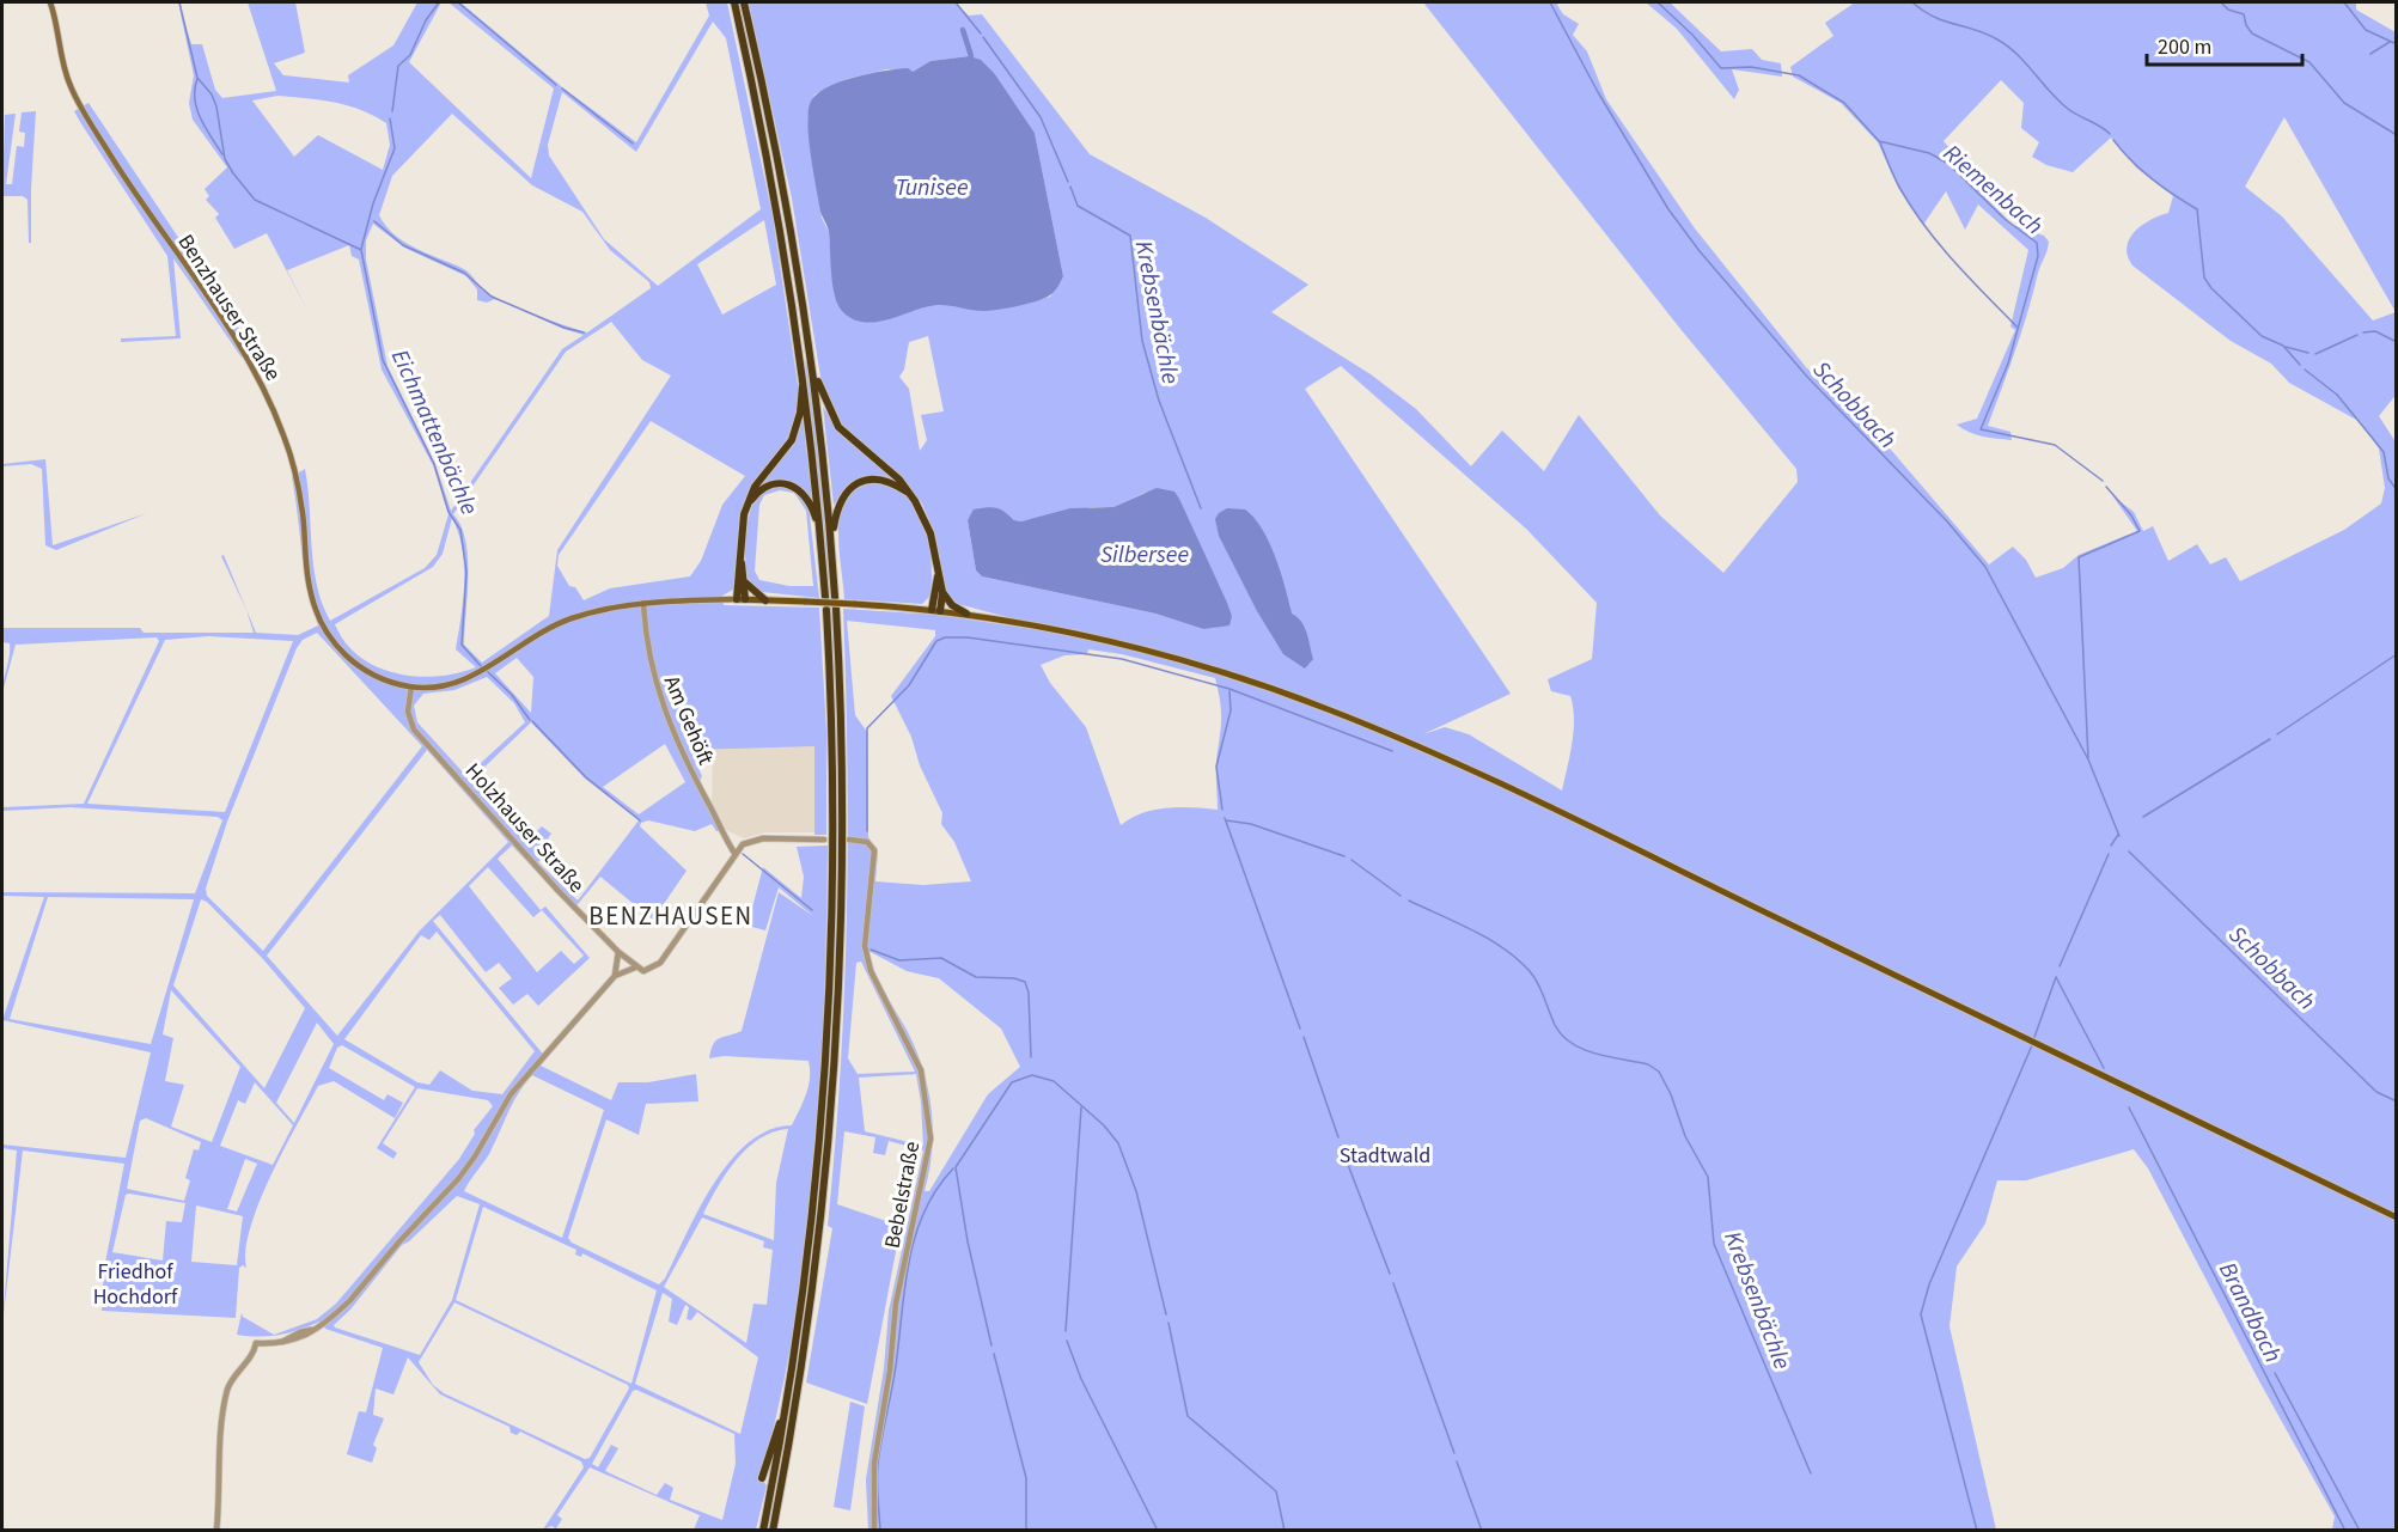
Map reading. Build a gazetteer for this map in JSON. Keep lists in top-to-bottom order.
{
  "streets": {
    "main road": ["Benzhauser Straße"],
    "street": ["Am Gehöft", "Holzhauser Straße", "Bebelstraße"]
  },
  "crossings": [
    ["Benzhauser Straße", "Am Gehöft"],
    ["Benzhauser Straße", "Holzhauser Straße"]
  ],
  "districts": ["BENZHAUSEN"],
  "water": [
    "Tunisee",
    "Riemenbach",
    "Krebsenbächle",
    "Schobbach",
    "Eichmattenbächle",
    "Silbersee",
    "Brandbach"
  ],
  "parks": ["Stadtwald", "Friedhof Hochdorf"],
  "scale_bar": "200 m"
}
